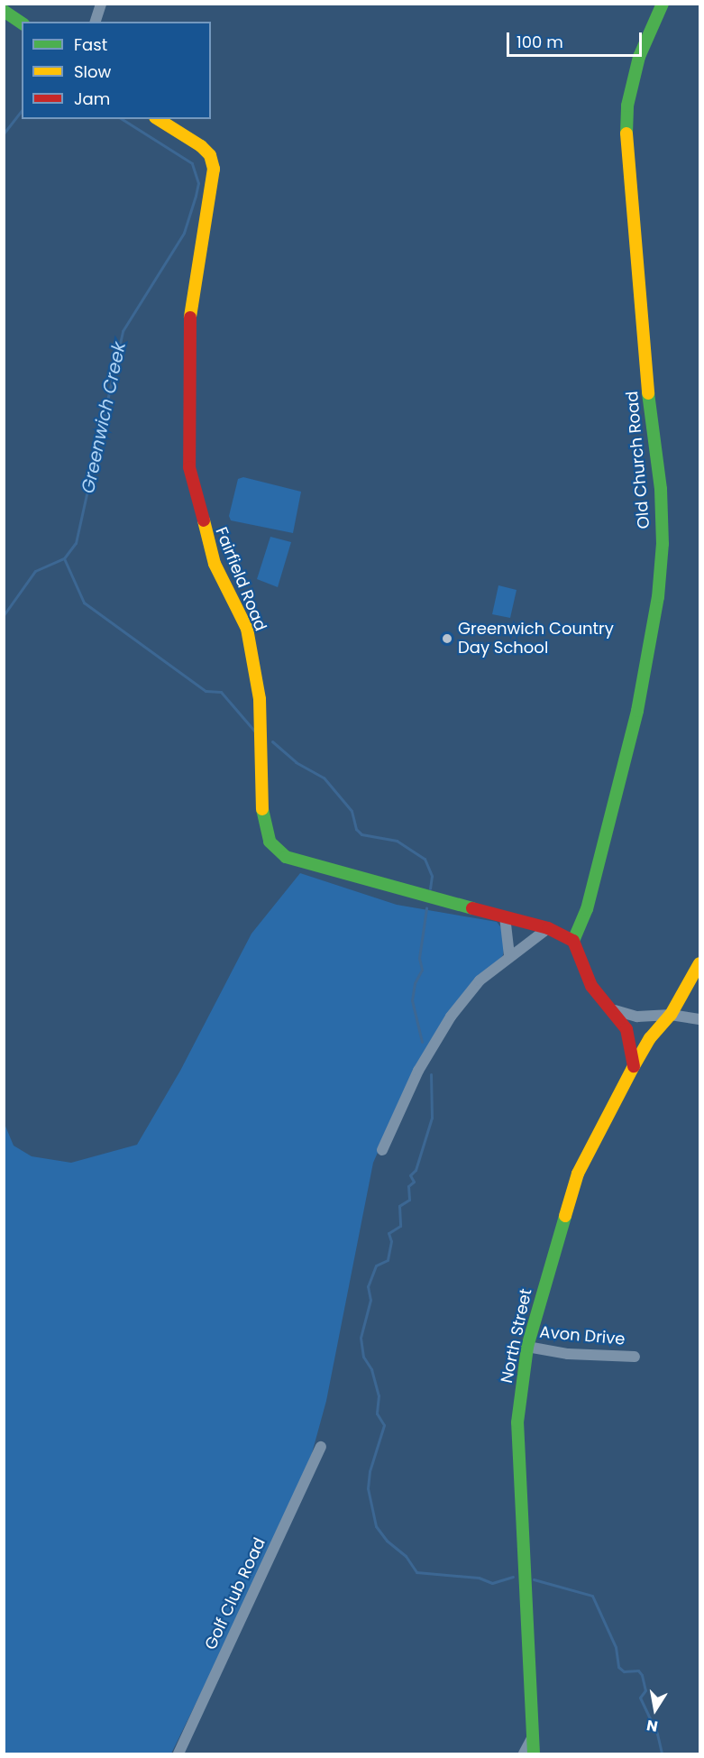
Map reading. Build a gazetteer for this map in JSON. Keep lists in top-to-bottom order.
{
  "streets": {
    "street": [
      "Old Church Road",
      "Fairfield Road",
      "North Street",
      "Avon Drive",
      "Golf Club Road"
    ]
  },
  "crossings": [
    ["Old Church Road", "Fairfield Road"],
    ["North Street", "Avon Drive"]
  ],
  "water": ["Greenwich Creek"],
  "places": ["Greenwich Country Day School"],
  "legend": ["Fast", "Slow", "Jam"],
  "scale_bar": "100 m",
  "north": "bottom"
}
